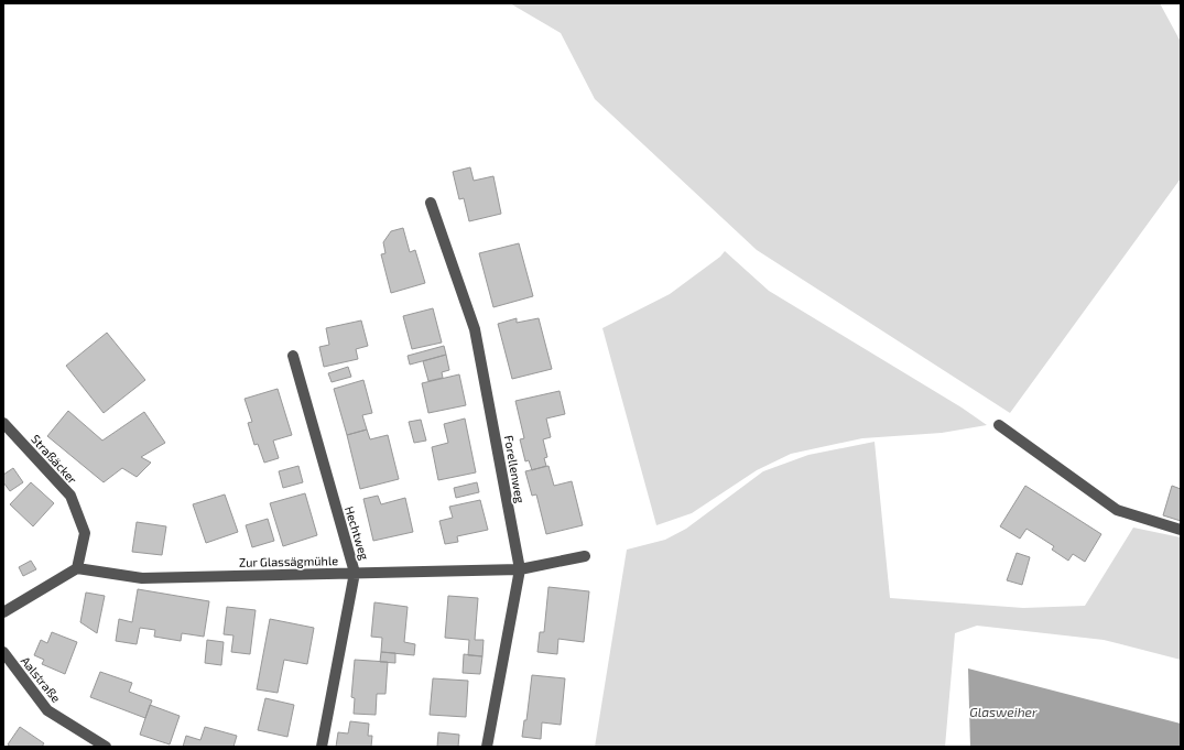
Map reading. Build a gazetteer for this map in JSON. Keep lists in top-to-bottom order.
{
  "streets": {
    "street": [
      "Straßäcker",
      "Forellenweg",
      "Hechtweg",
      "Zur Glassägmühle",
      "Aalstraße"
    ]
  },
  "crossings": [
    ["Straßäcker", "Zur Glassägmühle"],
    ["Forellenweg", "Zur Glassägmühle"],
    ["Hechtweg", "Zur Glassägmühle"]
  ],
  "water": ["Glasweiher"]
}
